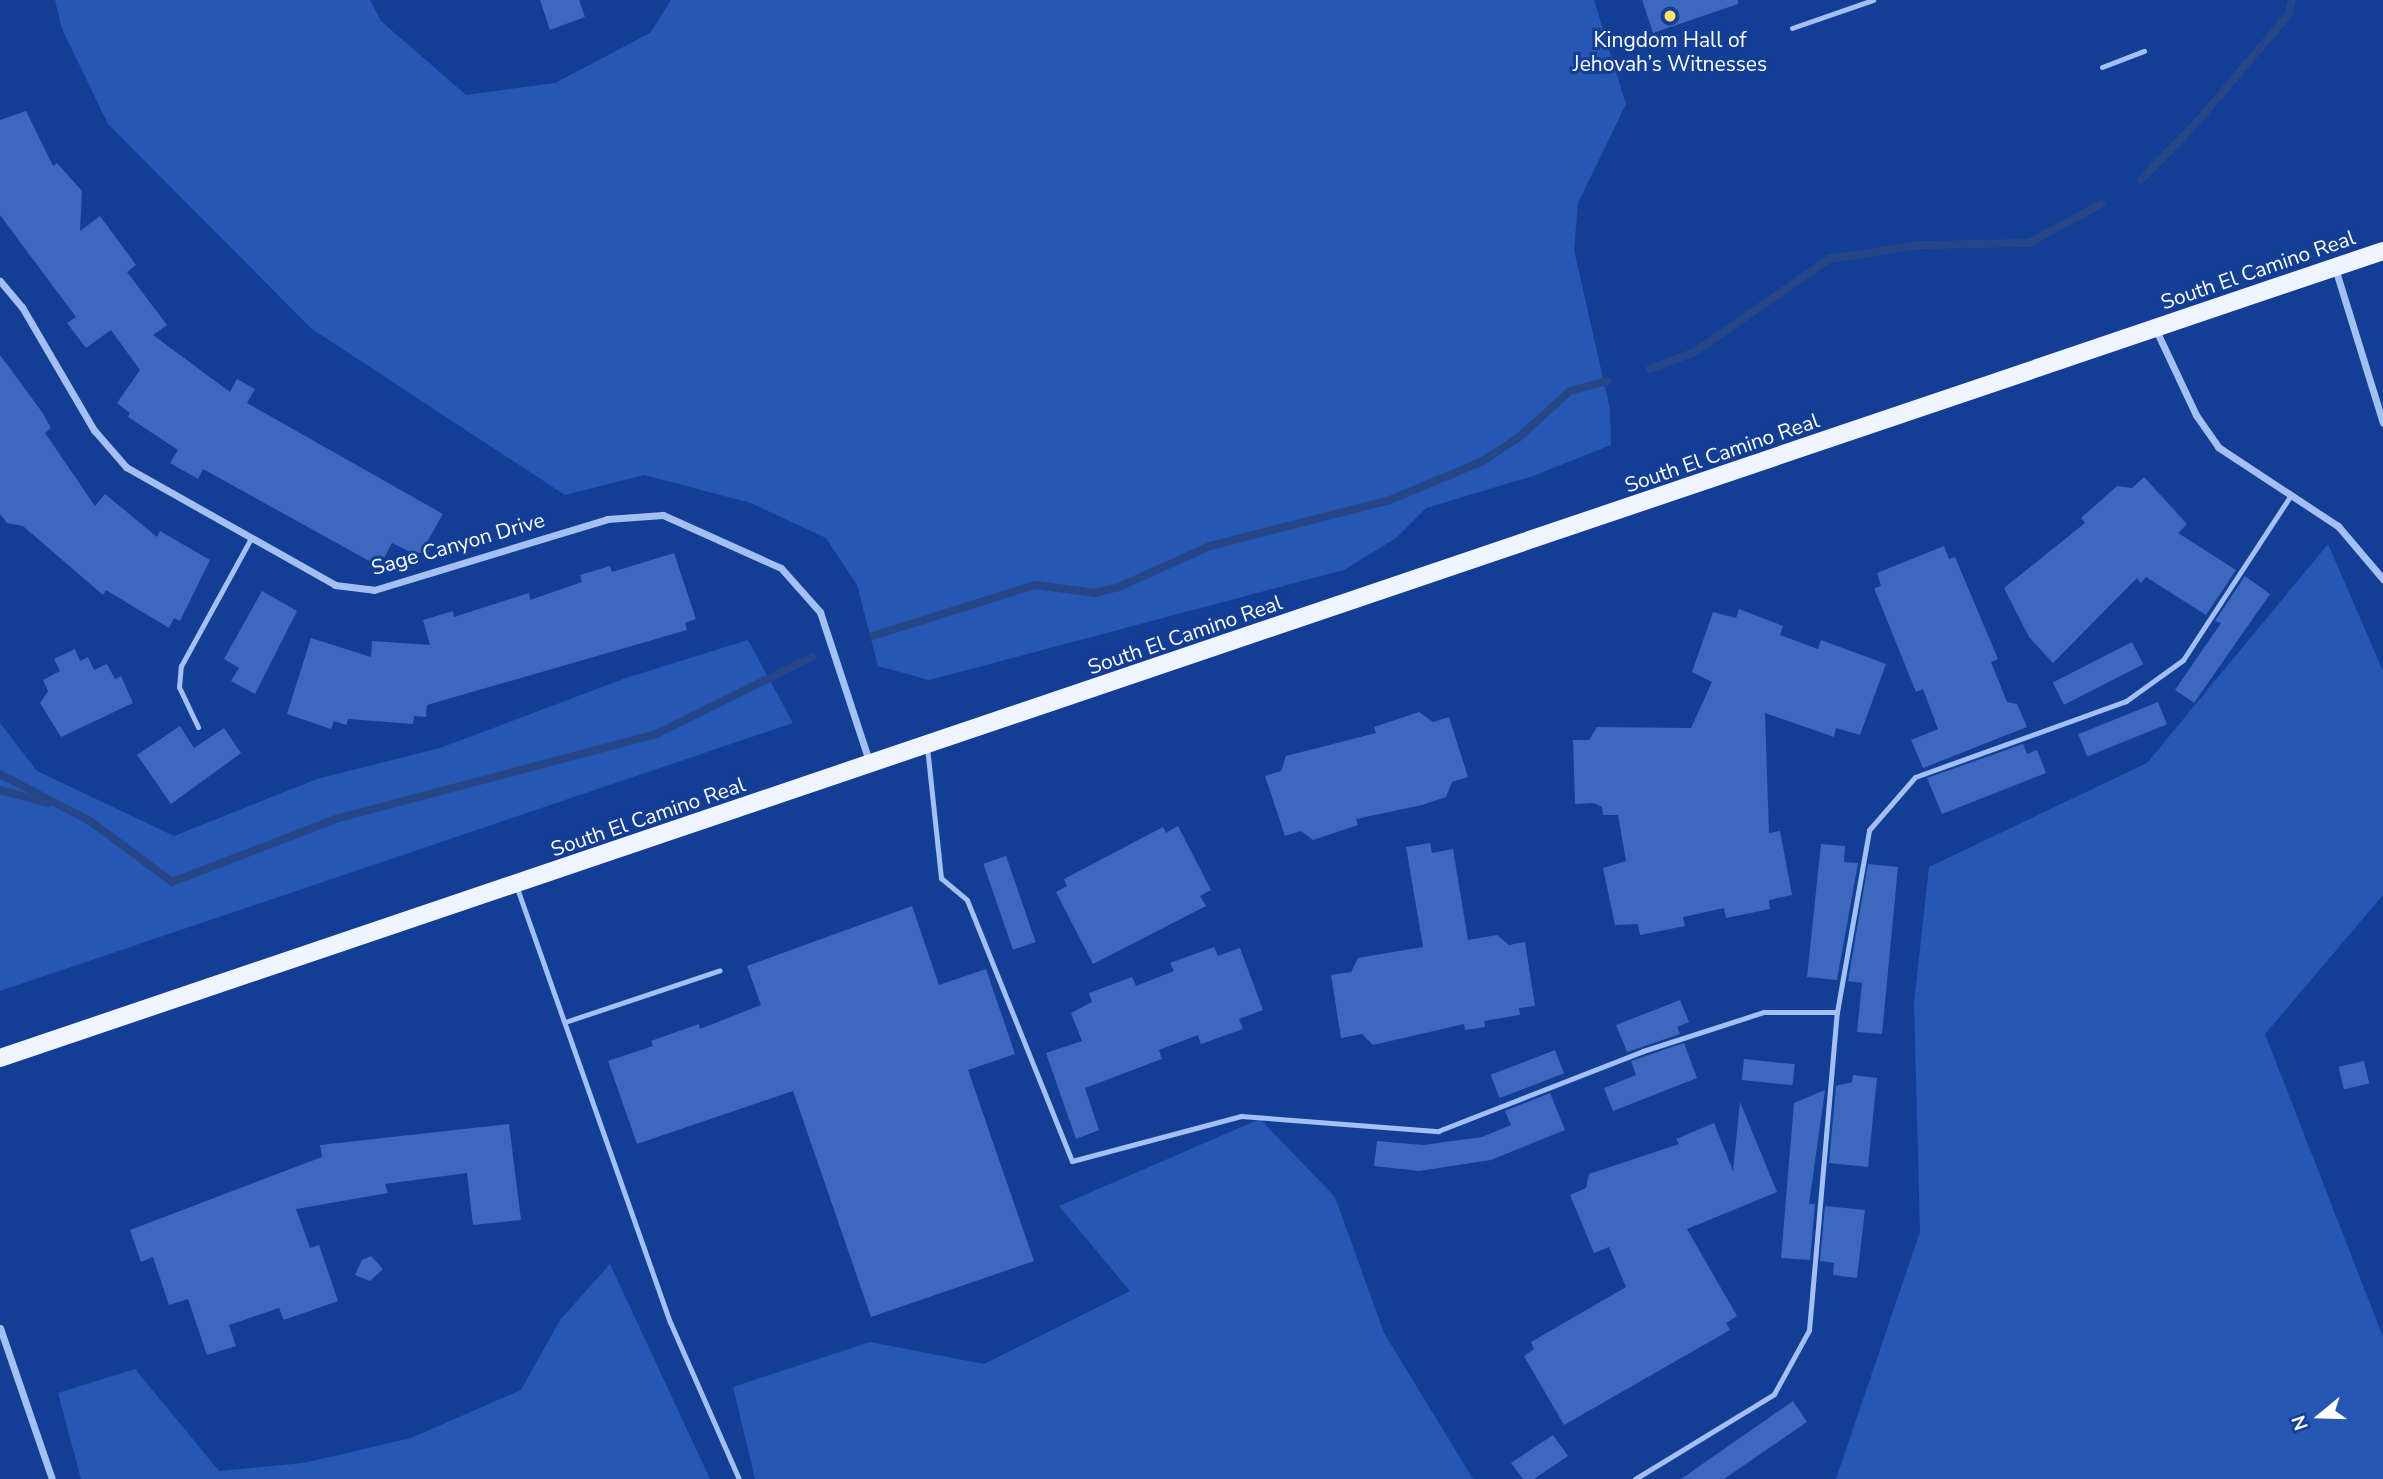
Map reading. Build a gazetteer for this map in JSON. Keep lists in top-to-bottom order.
{
  "streets": {
    "main road": ["South El Camino Real"],
    "street": ["Sage Canyon Drive"]
  },
  "crossings": [
    ["South El Camino Real", "Sage Canyon Drive"]
  ],
  "places": ["Kingdom Hall of Jehovah’s Witnesses"],
  "north": "left"
}
